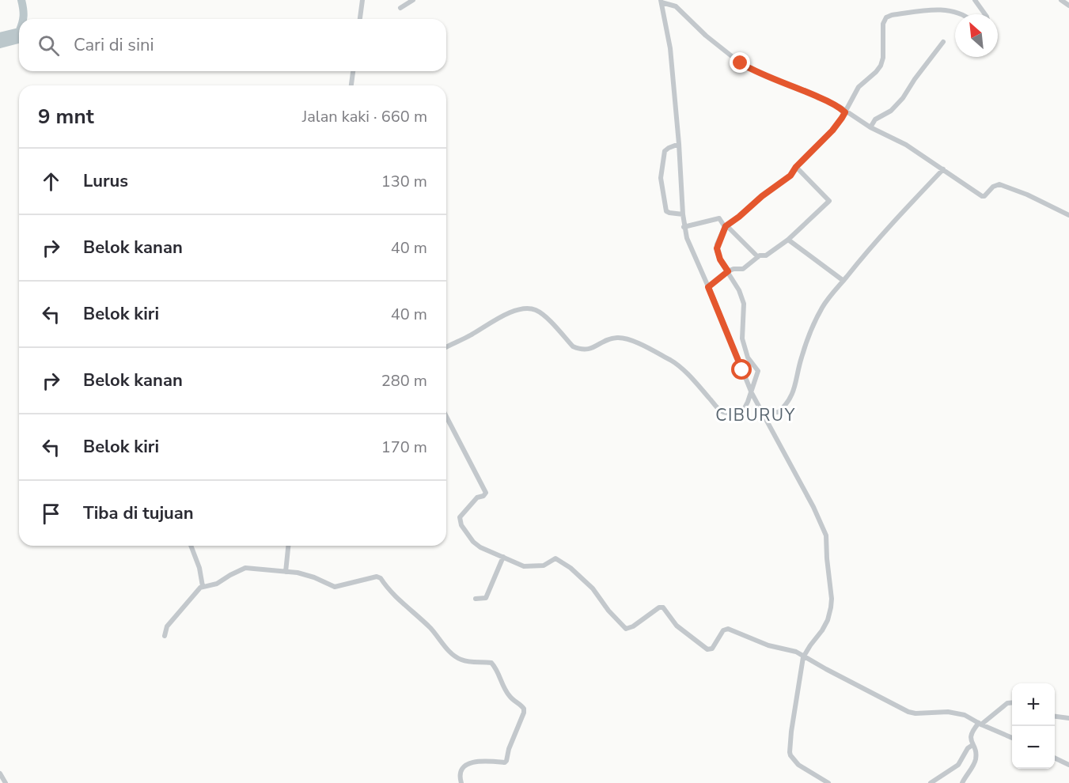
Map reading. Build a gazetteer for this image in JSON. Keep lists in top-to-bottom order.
{
  "districts": ["CIBURUY"],
  "north": "top left",
  "page": {
    "search": "Cari di sini",
    "heading": ["9 mnt", "Jalan kaki · 660 m"],
    "list": [
      ["Lurus", "130 m"],
      ["Belok kanan", "40 m"],
      ["Belok kiri", "40 m"],
      ["Belok kanan", "280 m"],
      ["Belok kiri", "170 m"],
      "Tiba di tujuan"
    ],
    "map_buttons": ["+", "−"]
  }
}
